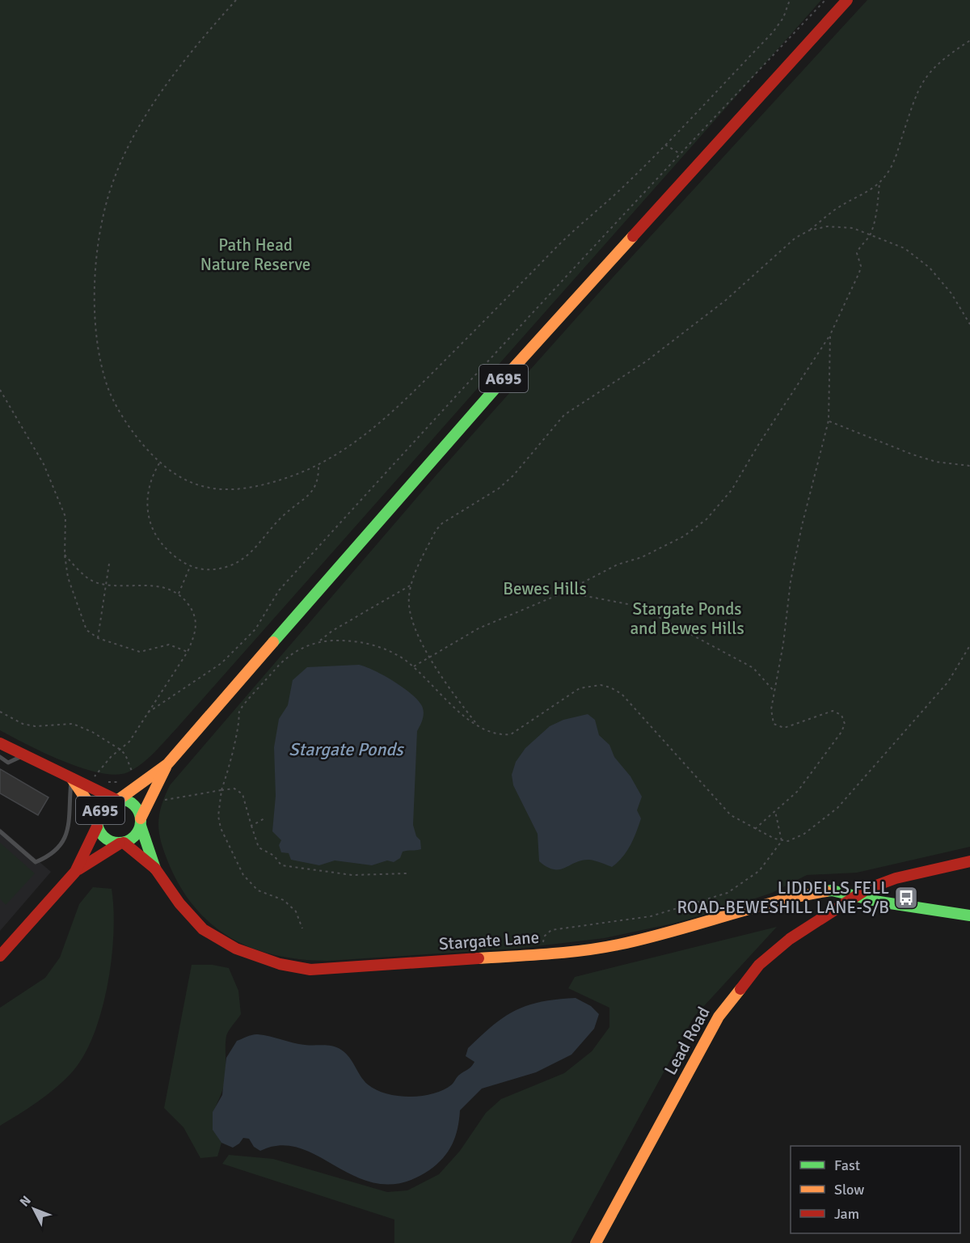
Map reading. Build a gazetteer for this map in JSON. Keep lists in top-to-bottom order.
{
  "streets": {
    "street": ["A695", "Stargate Lane", "Lead Road"]
  },
  "crossings": [
    ["A695", "Stargate Lane"],
    ["Stargate Lane", "Lead Road"]
  ],
  "water": ["Stargate Ponds"],
  "parks": ["Path Head Nature Reserve", "Bewes Hills", "Stargate Ponds and Bewes Hills"],
  "places": {
    "bus stop": ["LIDDELLS FELL ROAD-BEWESHILL LANE-S/B"]
  },
  "legend": ["Fast", "Slow", "Jam"],
  "north": "top left"
}
